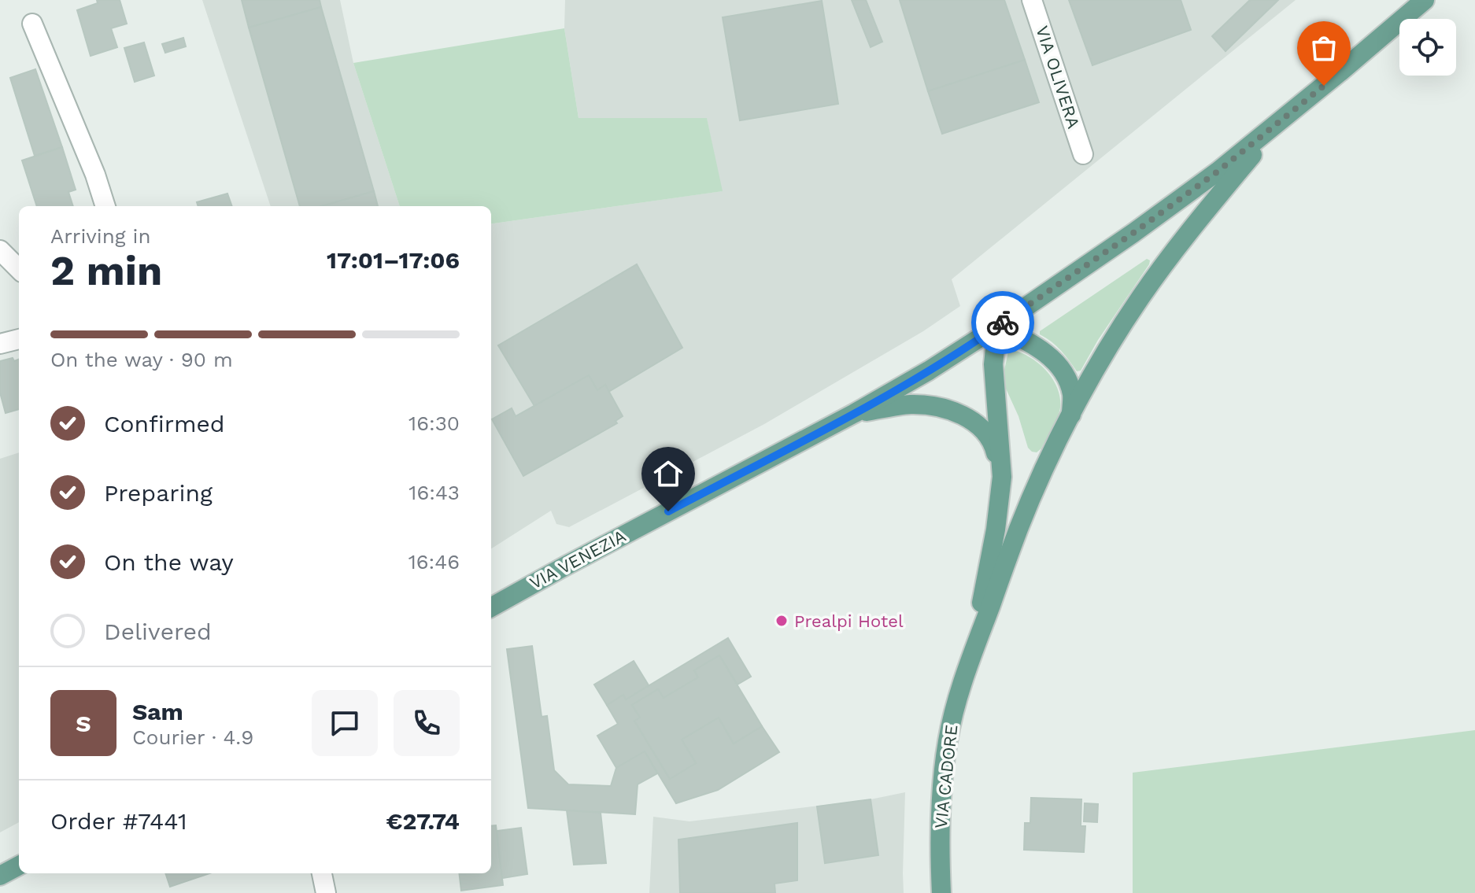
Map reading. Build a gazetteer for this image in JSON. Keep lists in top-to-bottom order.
{
  "streets": {
    "main road": ["VIA VENEZIA", "VIA CADORE"],
    "street": ["VIA OLIVERA"]
  },
  "places": ["Prealpi Hotel"],
  "page": {
    "heading": ["2 min", "Arriving in", "17:01–17:06"],
    "panel": [
      "Sam",
      "Courier · 4.9",
      "Order #7441",
      "€27.74"
    ],
    "bar": "On the way · 90 m",
    "list": [
      ["Confirmed", "16:30"],
      ["Preparing", "16:43"],
      ["On the way", "16:46"],
      "Delivered"
    ],
    "round": "S"
  }
}
